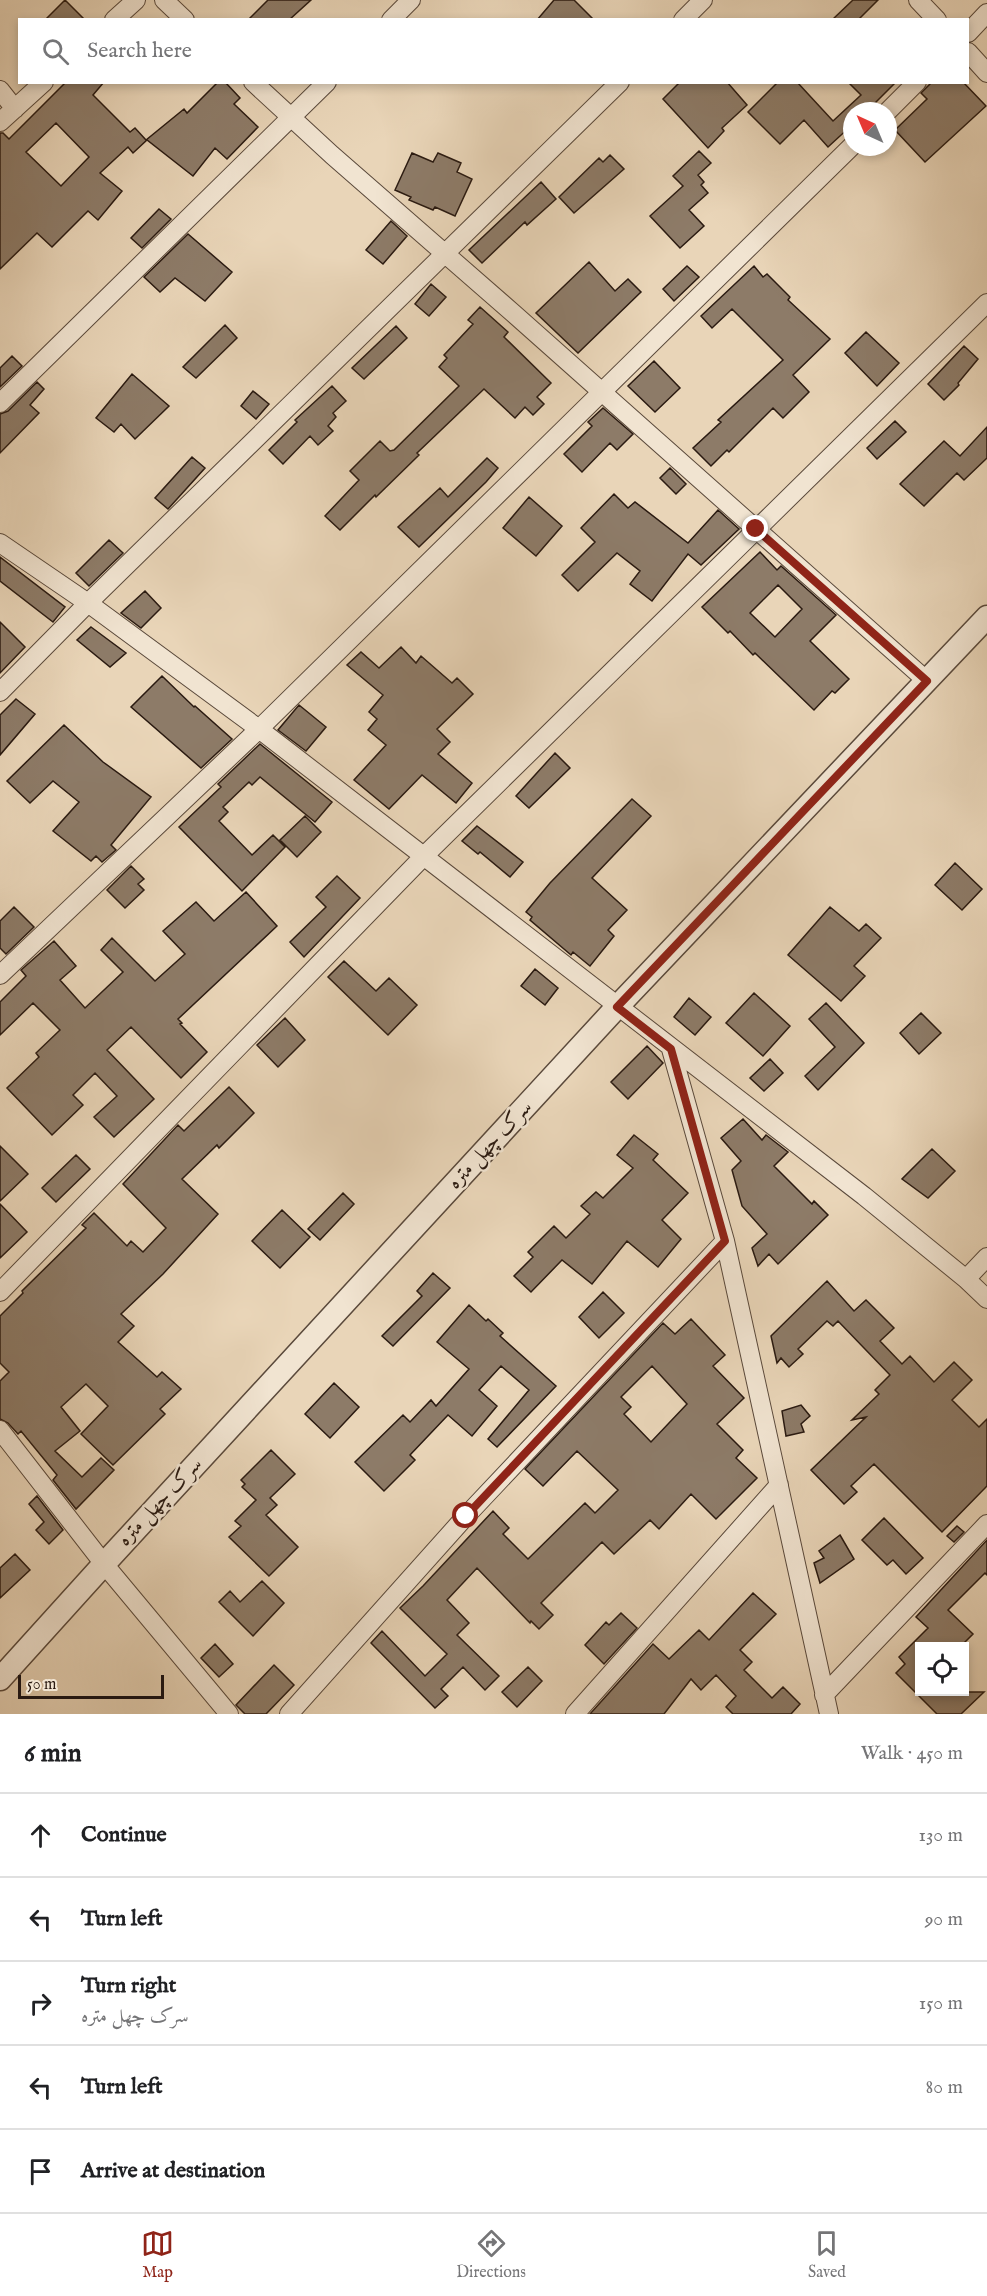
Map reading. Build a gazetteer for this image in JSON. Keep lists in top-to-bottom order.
{
  "streets": {
    "street": ["سرک چهل متره"]
  },
  "scale_bar": "50 m",
  "north": "top left",
  "page": {
    "search": "Search here",
    "scale": "50 m",
    "heading": ["6 min", "Walk · 450 m"],
    "list": [
      ["Continue", "130 m"],
      ["Turn left", "90 m"],
      ["Turn right", "سرک چهل متره", "150 m"],
      ["Turn left", "80 m"],
      "Arrive at destination"
    ],
    "nav": ["Map", "Directions", "Saved"]
  }
}
